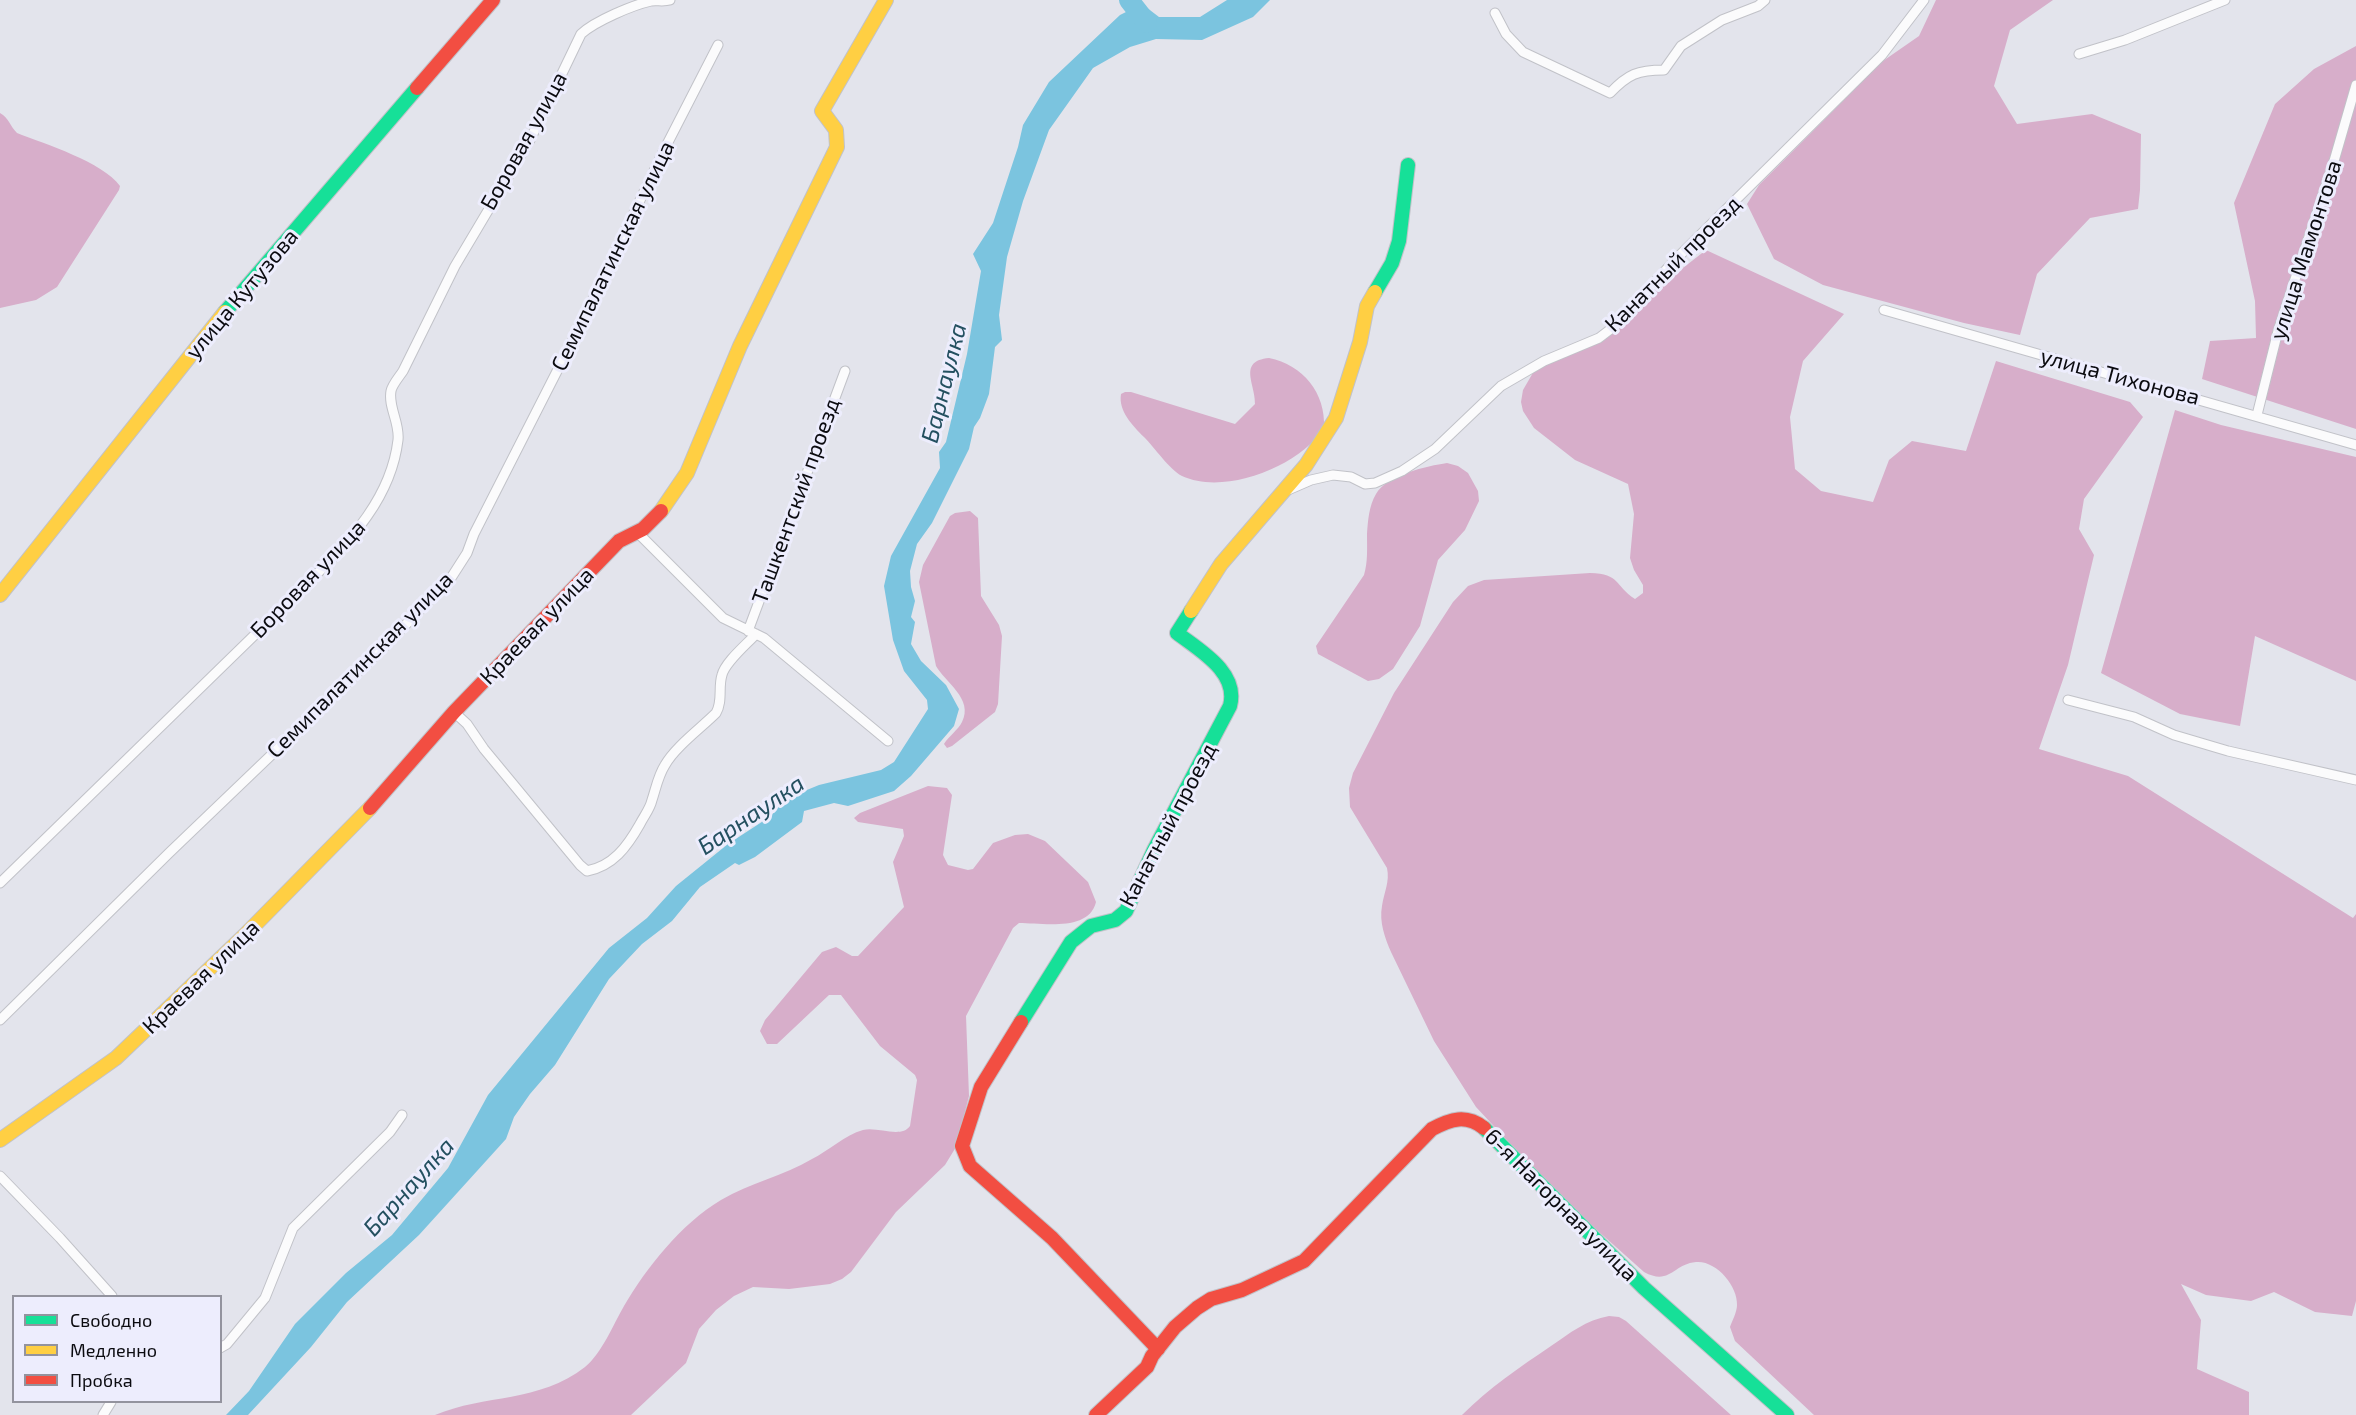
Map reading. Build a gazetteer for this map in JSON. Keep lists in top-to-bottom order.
{
  "streets": {
    "street": [
      "Боровая улица",
      "улица Мамонтова",
      "Семипалатинская улица",
      "Канатный проезд",
      "улица Кутузова",
      "улица Тихонова",
      "Ташкентский проезд",
      "Краевая улица",
      "6-я Нагорная улица"
    ]
  },
  "crossings": [
    ["улица Мамонтова", "улица Тихонова"],
    ["Канатный проезд", "6-я Нагорная улица"],
    ["Ташкентский проезд", "Краевая улица"]
  ],
  "water": ["Барнаулка"],
  "legend": ["Свободно", "Медленно", "Пробка"]
}
